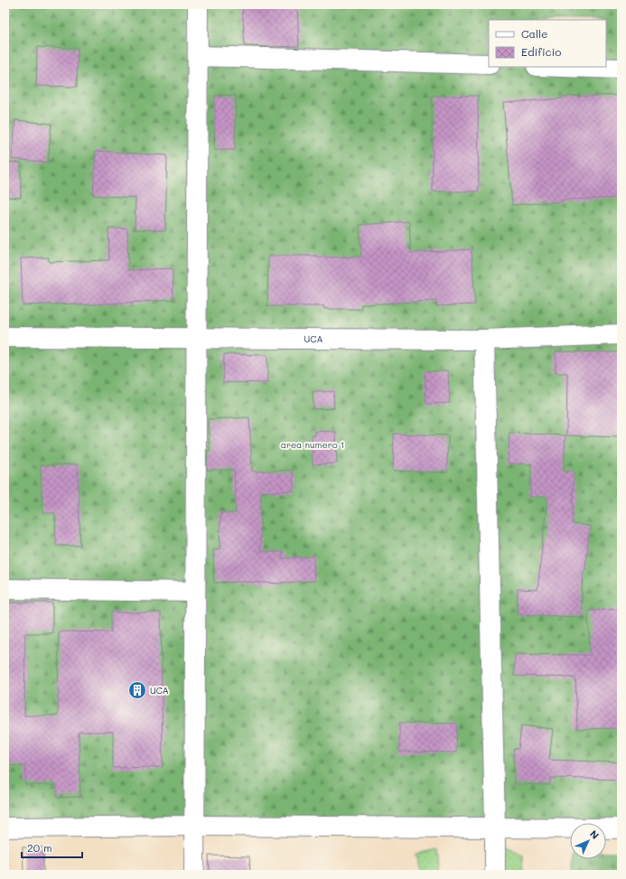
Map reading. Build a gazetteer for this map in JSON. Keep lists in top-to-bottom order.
{
  "streets": {
    "street": ["UCA"]
  },
  "parks": ["area numero 1"],
  "places": {
    "building": ["UCA"]
  },
  "legend": ["Calle", "Edificio"],
  "scale_bar": "20 m",
  "north": "top right"
}
